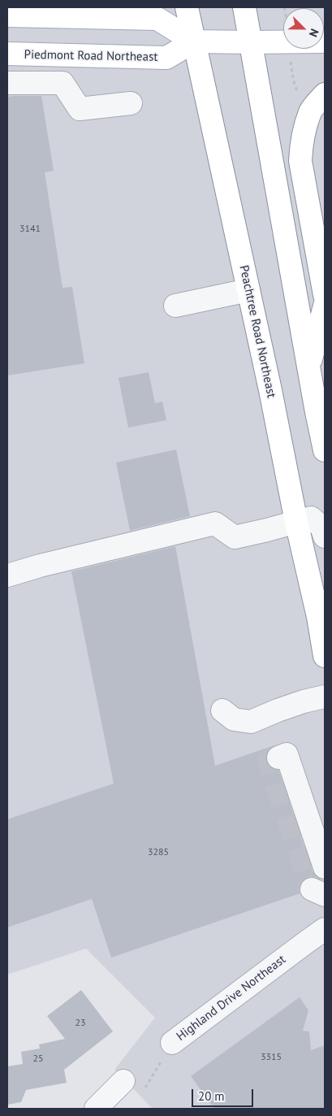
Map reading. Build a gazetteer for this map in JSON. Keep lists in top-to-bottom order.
{
  "streets": {
    "main road": ["Piedmont Road Northeast", "Peachtree Road Northeast"],
    "street": ["Highland Drive Northeast"]
  },
  "crossings": [
    ["Piedmont Road Northeast", "Peachtree Road Northeast"]
  ],
  "house_numbers": [
    "3141",
    "3285",
    "23",
    "3315",
    "25"
  ],
  "scale_bar": "20 m",
  "north": "bottom right"
}
